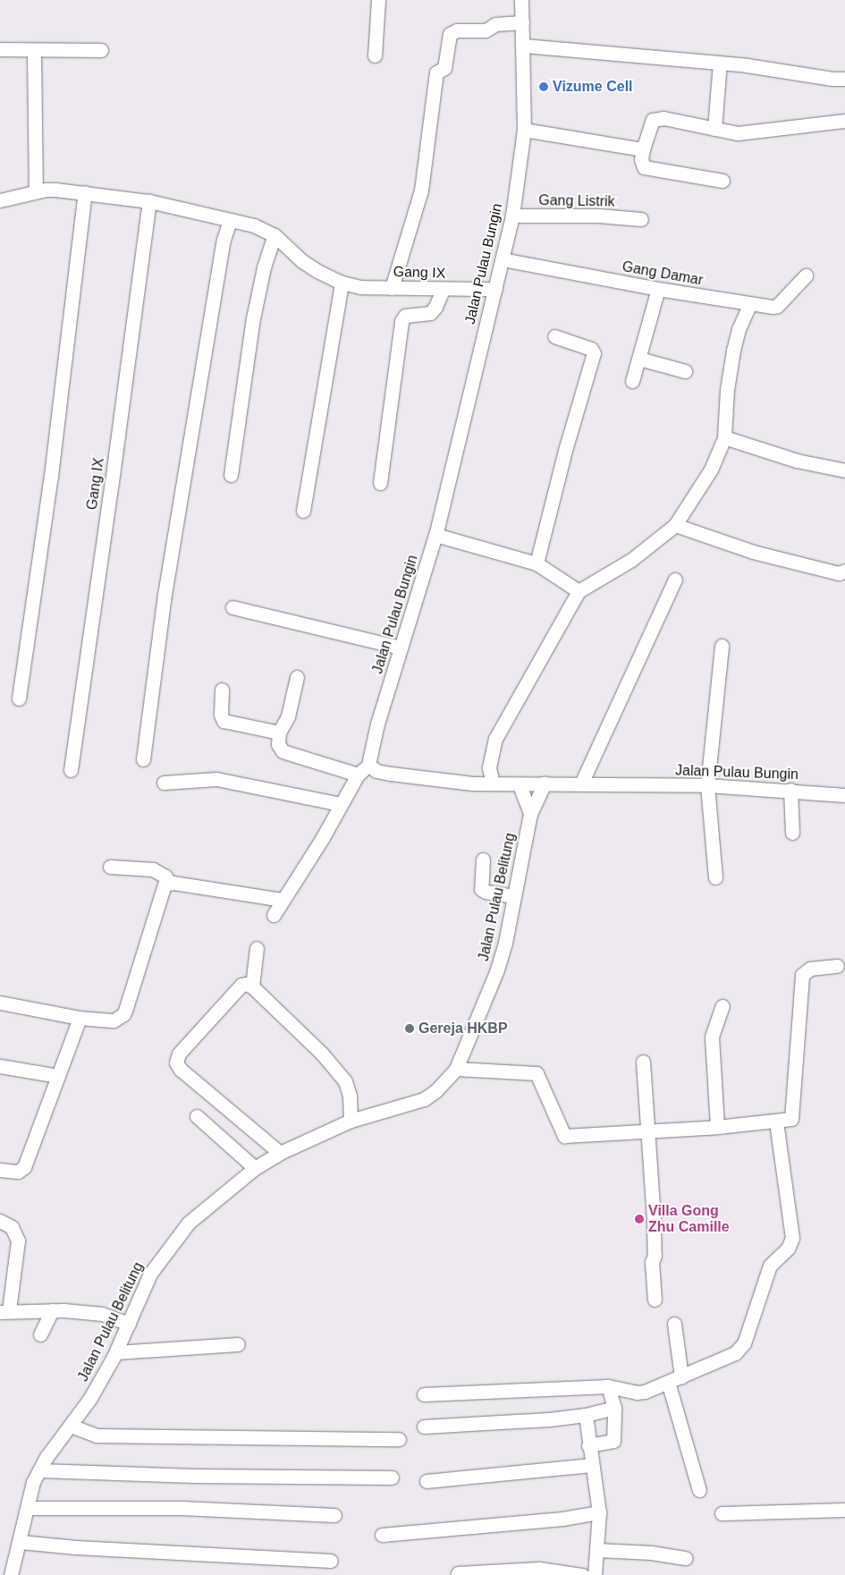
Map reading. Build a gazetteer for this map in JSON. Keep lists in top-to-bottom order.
{
  "streets": {
    "street": [
      "Gang Listrik",
      "Jalan Pulau Bungin",
      "Gang IX",
      "Gang Damar",
      "Jalan Pulau Belitung"
    ]
  },
  "crossings": [
    ["Gang Listrik", "Jalan Pulau Bungin"],
    ["Jalan Pulau Bungin", "Gang IX"],
    ["Jalan Pulau Bungin", "Gang Damar"],
    ["Jalan Pulau Bungin", "Jalan Pulau Belitung"]
  ],
  "places": ["Vizume Cell", "Gereja HKBP", "Villa Gong Zhu Camille"]
}
